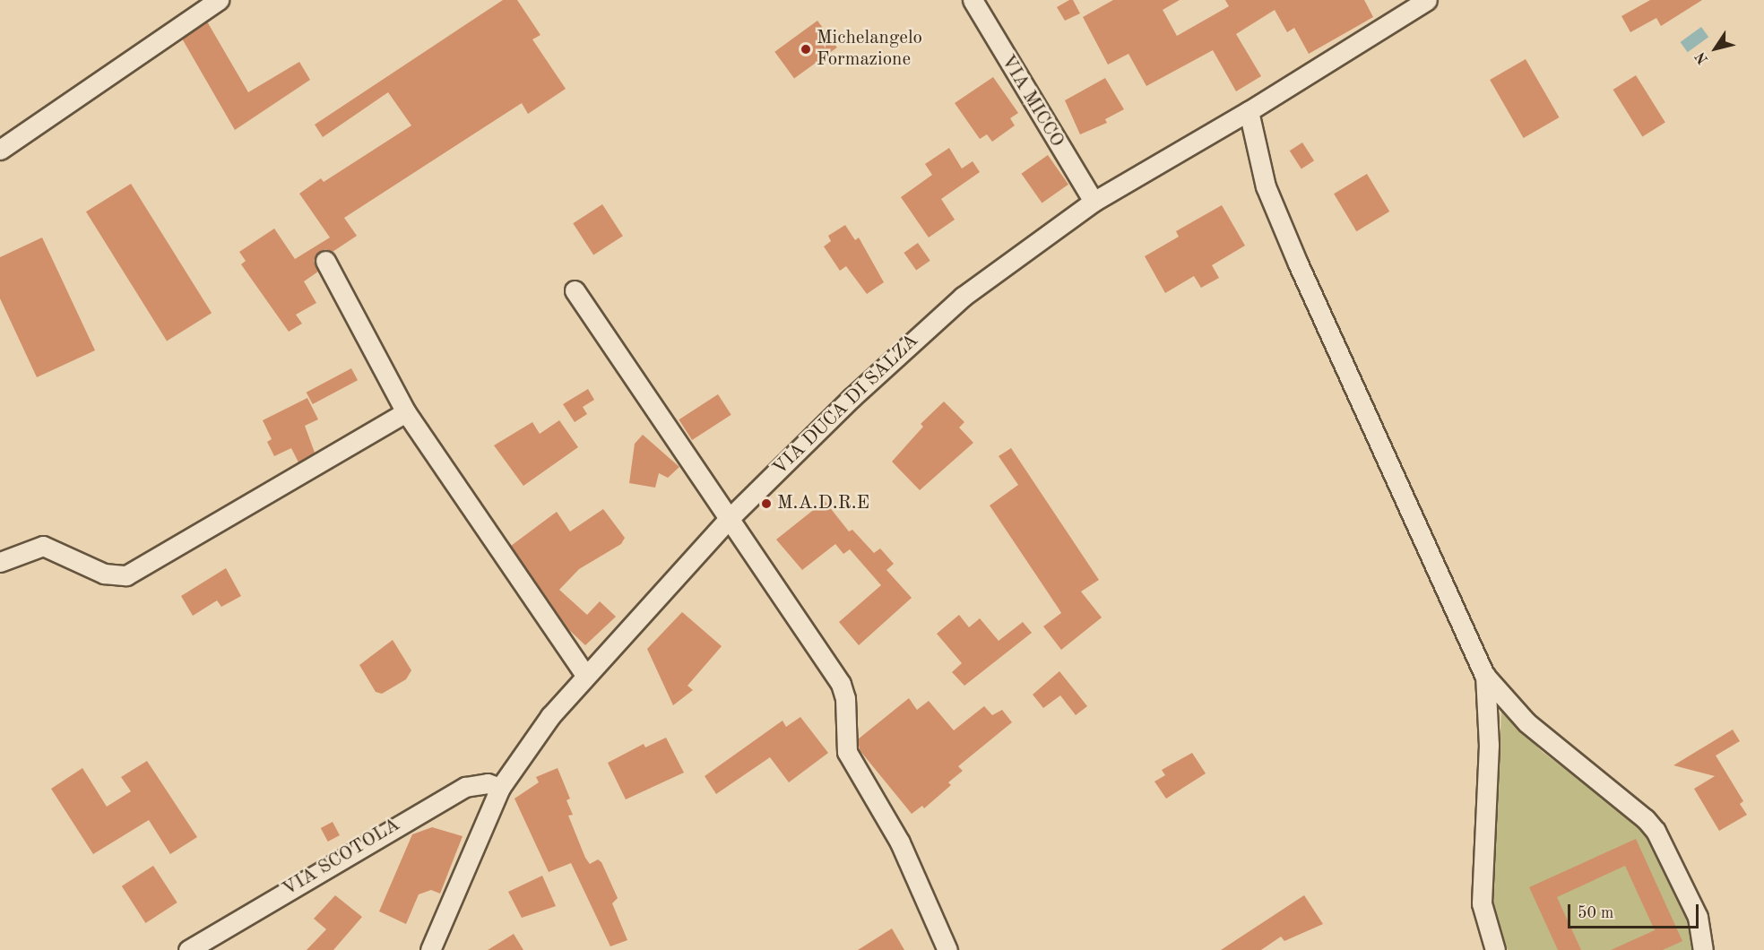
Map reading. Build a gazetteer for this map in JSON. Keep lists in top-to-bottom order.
{
  "streets": {
    "street": ["VIA MICCO", "VIA DUCA DI SALZA", "VIA SCOTOLA"]
  },
  "crossings": [
    ["VIA MICCO", "VIA DUCA DI SALZA"],
    ["VIA DUCA DI SALZA", "VIA SCOTOLA"]
  ],
  "places": ["Michelangelo Formazione", "M.A.D.R.E"],
  "scale_bar": "50 m",
  "north": "bottom left"
}
